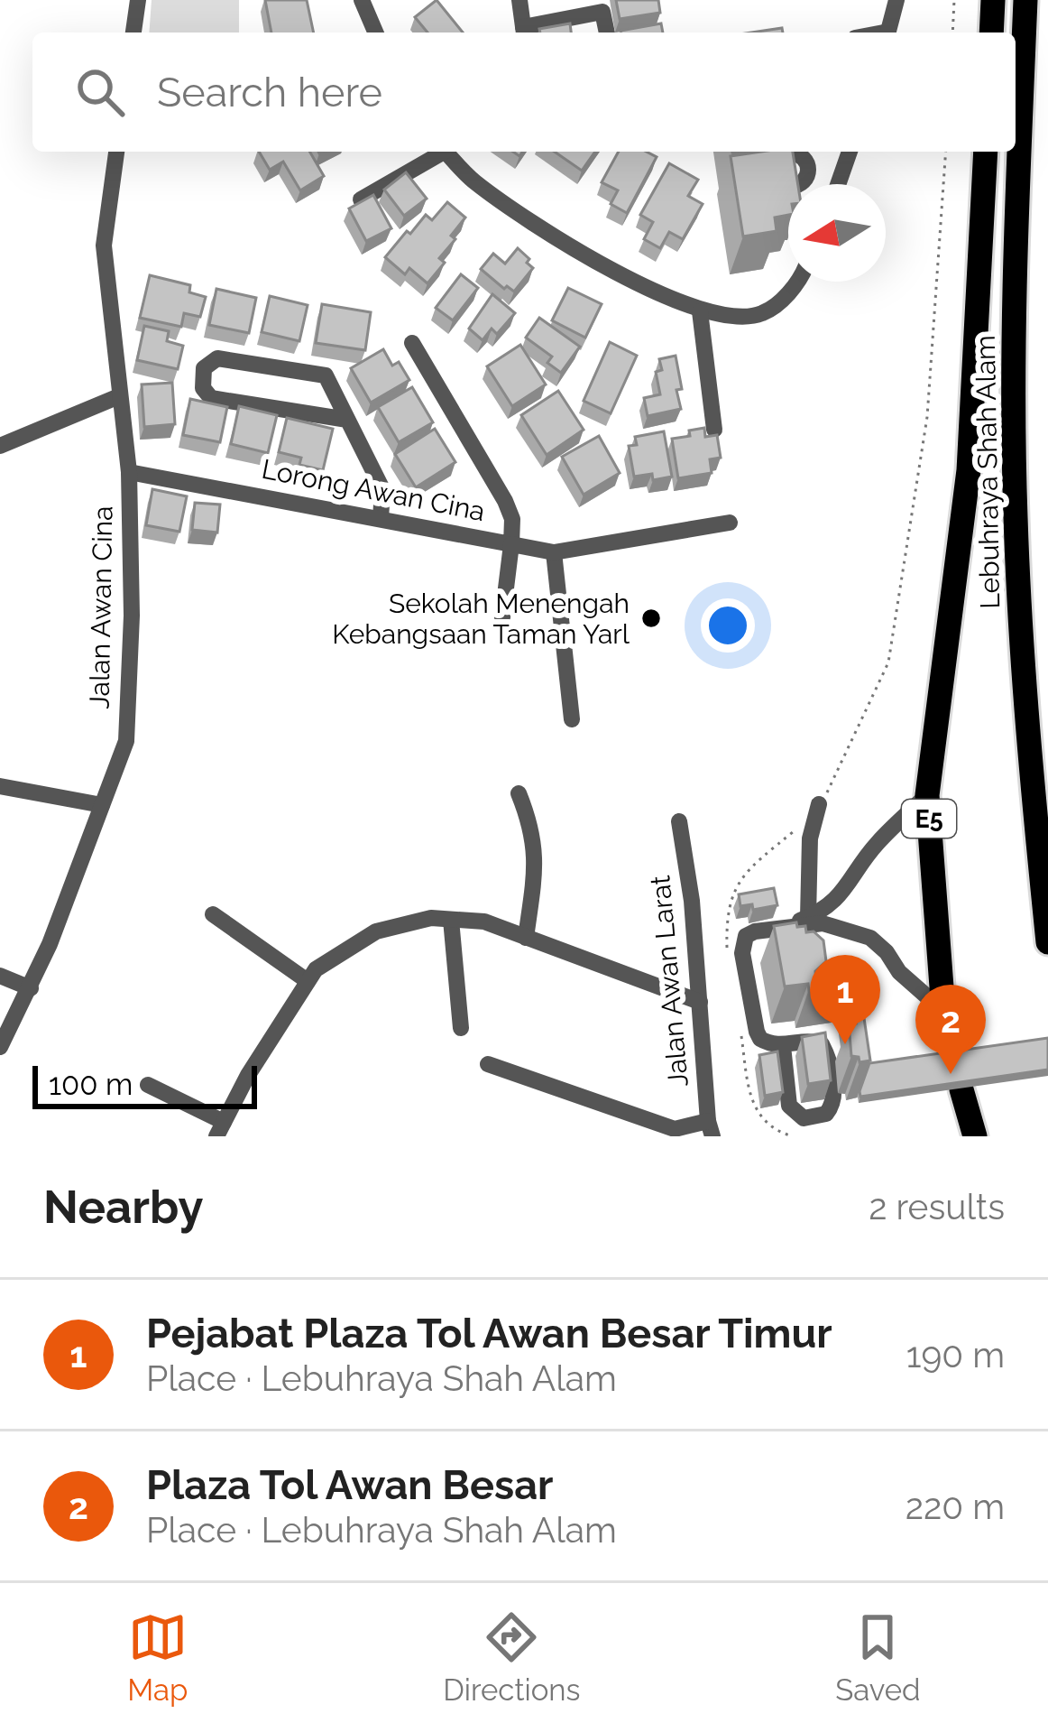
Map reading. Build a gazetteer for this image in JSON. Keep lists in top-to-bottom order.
{
  "streets": {
    "highway": ["Lebuhraya Shah Alam", "E5"],
    "street": ["Lorong Awan Cina", "Jalan Awan Cina", "Jalan Awan Larat"]
  },
  "crossings": [
    ["Lorong Awan Cina", "Jalan Awan Cina"]
  ],
  "places": ["Sekolah Menengah Kebangsaan Taman Yarl"],
  "scale_bar": "100 m",
  "north": "left",
  "page": {
    "search": "Search here",
    "pins": ["1", "2"],
    "scale": "100 m",
    "heading": ["Nearby", "2 results"],
    "list": [
      {
        "mark": "1",
        "name": "Pejabat Plaza Tol Awan Besar Timur",
        "note": "Place · Lebuhraya Shah Alam",
        "value": "190 m"
      },
      {
        "mark": "2",
        "name": "Plaza Tol Awan Besar",
        "note": "Place · Lebuhraya Shah Alam",
        "value": "220 m"
      }
    ],
    "nav": ["Map", "Directions", "Saved"]
  }
}
